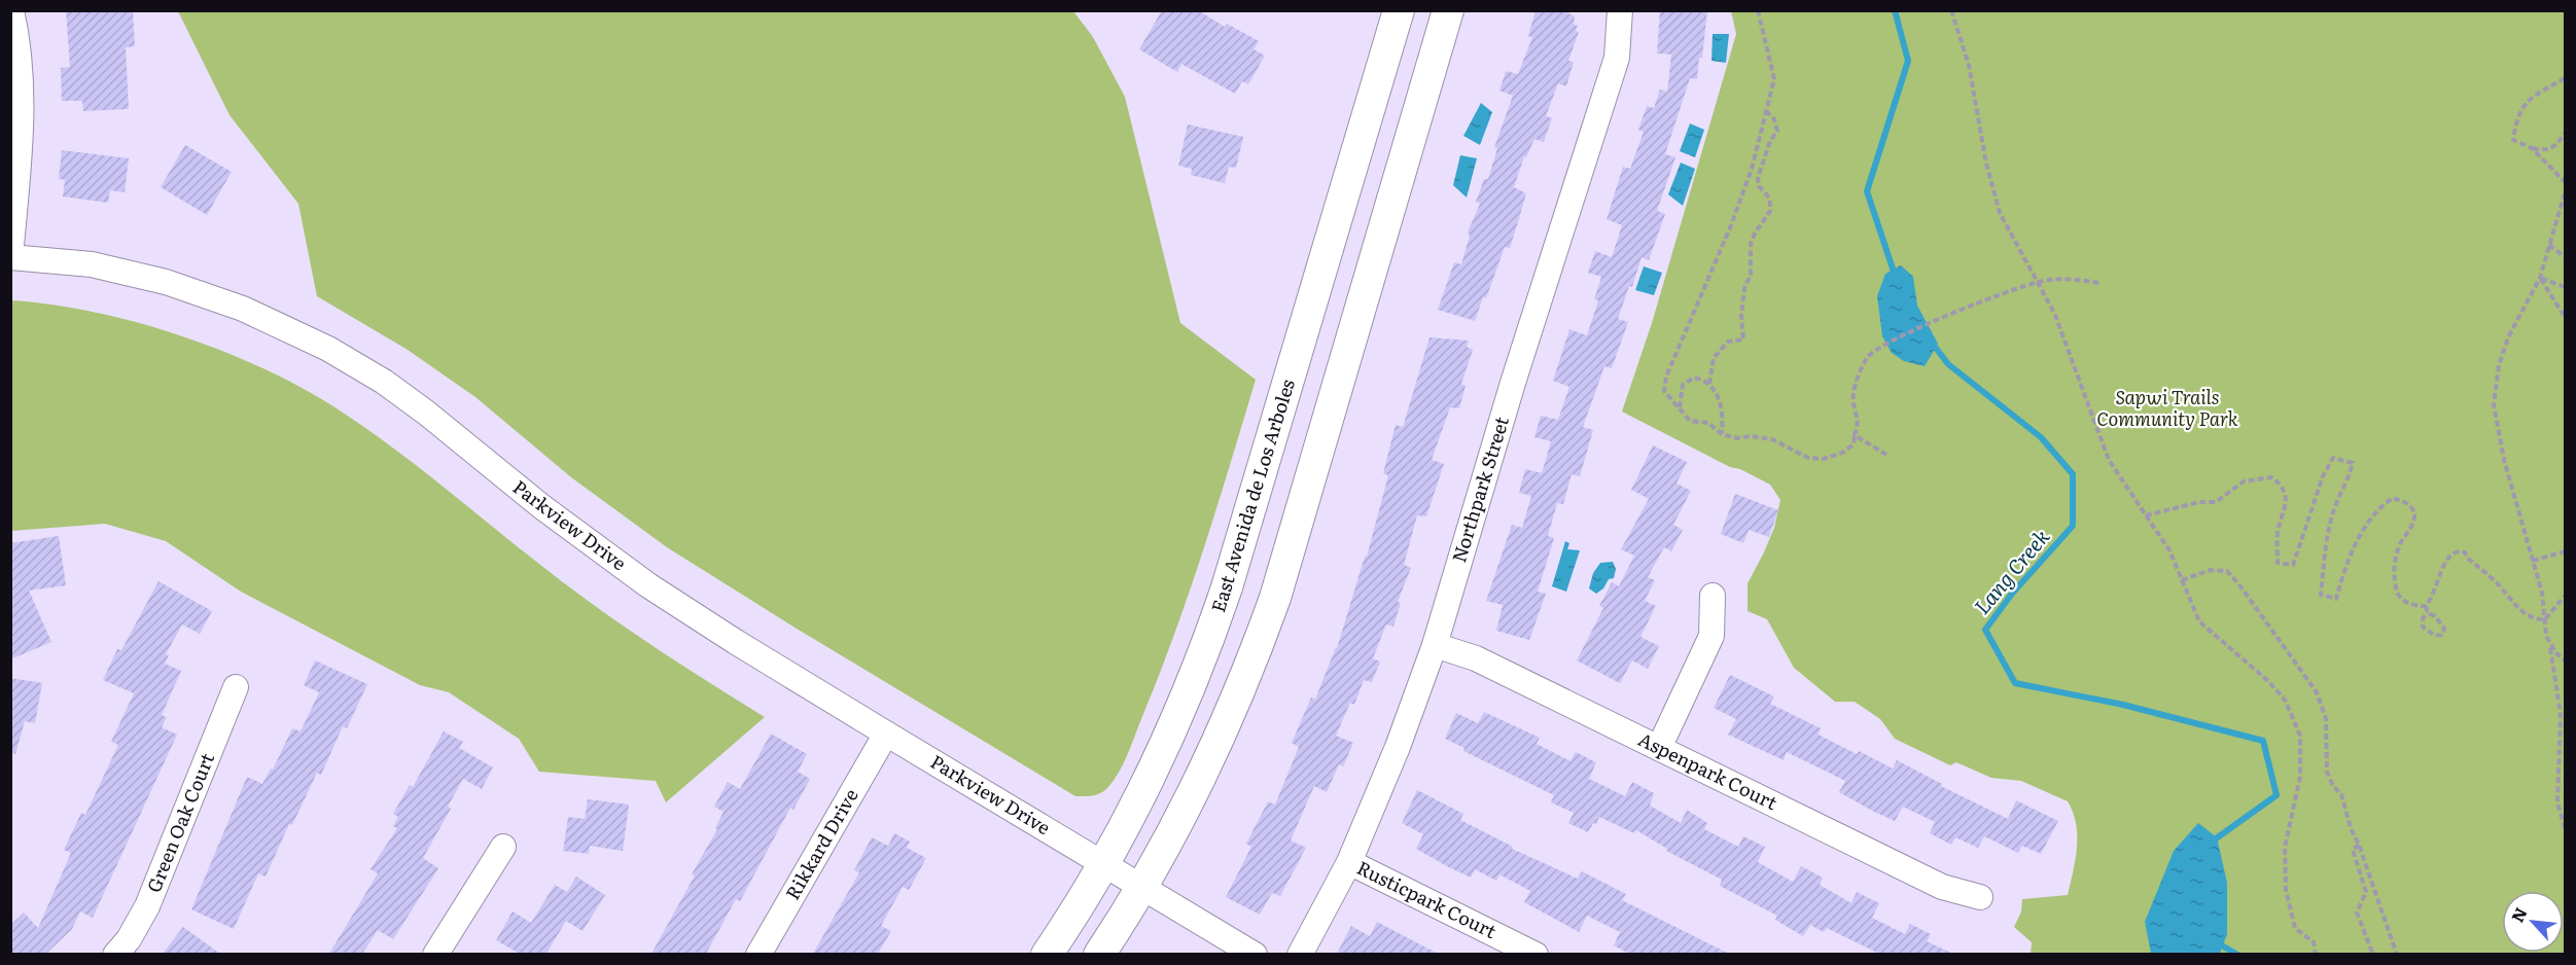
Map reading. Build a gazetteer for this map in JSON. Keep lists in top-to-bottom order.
{
  "streets": {
    "main road": ["East Avenida de Los Arboles"],
    "street": [
      "Northpark Street",
      "Parkview Drive",
      "Aspenpark Court",
      "Green Oak Court",
      "Rikkard Drive",
      "Rusticpark Court"
    ]
  },
  "crossings": [
    ["Northpark Street", "Aspenpark Court"],
    ["Northpark Street", "Rusticpark Court"],
    ["East Avenida de Los Arboles", "Parkview Drive"],
    ["Parkview Drive", "Rikkard Drive"]
  ],
  "water": ["Lang Creek"],
  "parks": ["Sapwi Trails Community Park"],
  "north": "top left"
}
